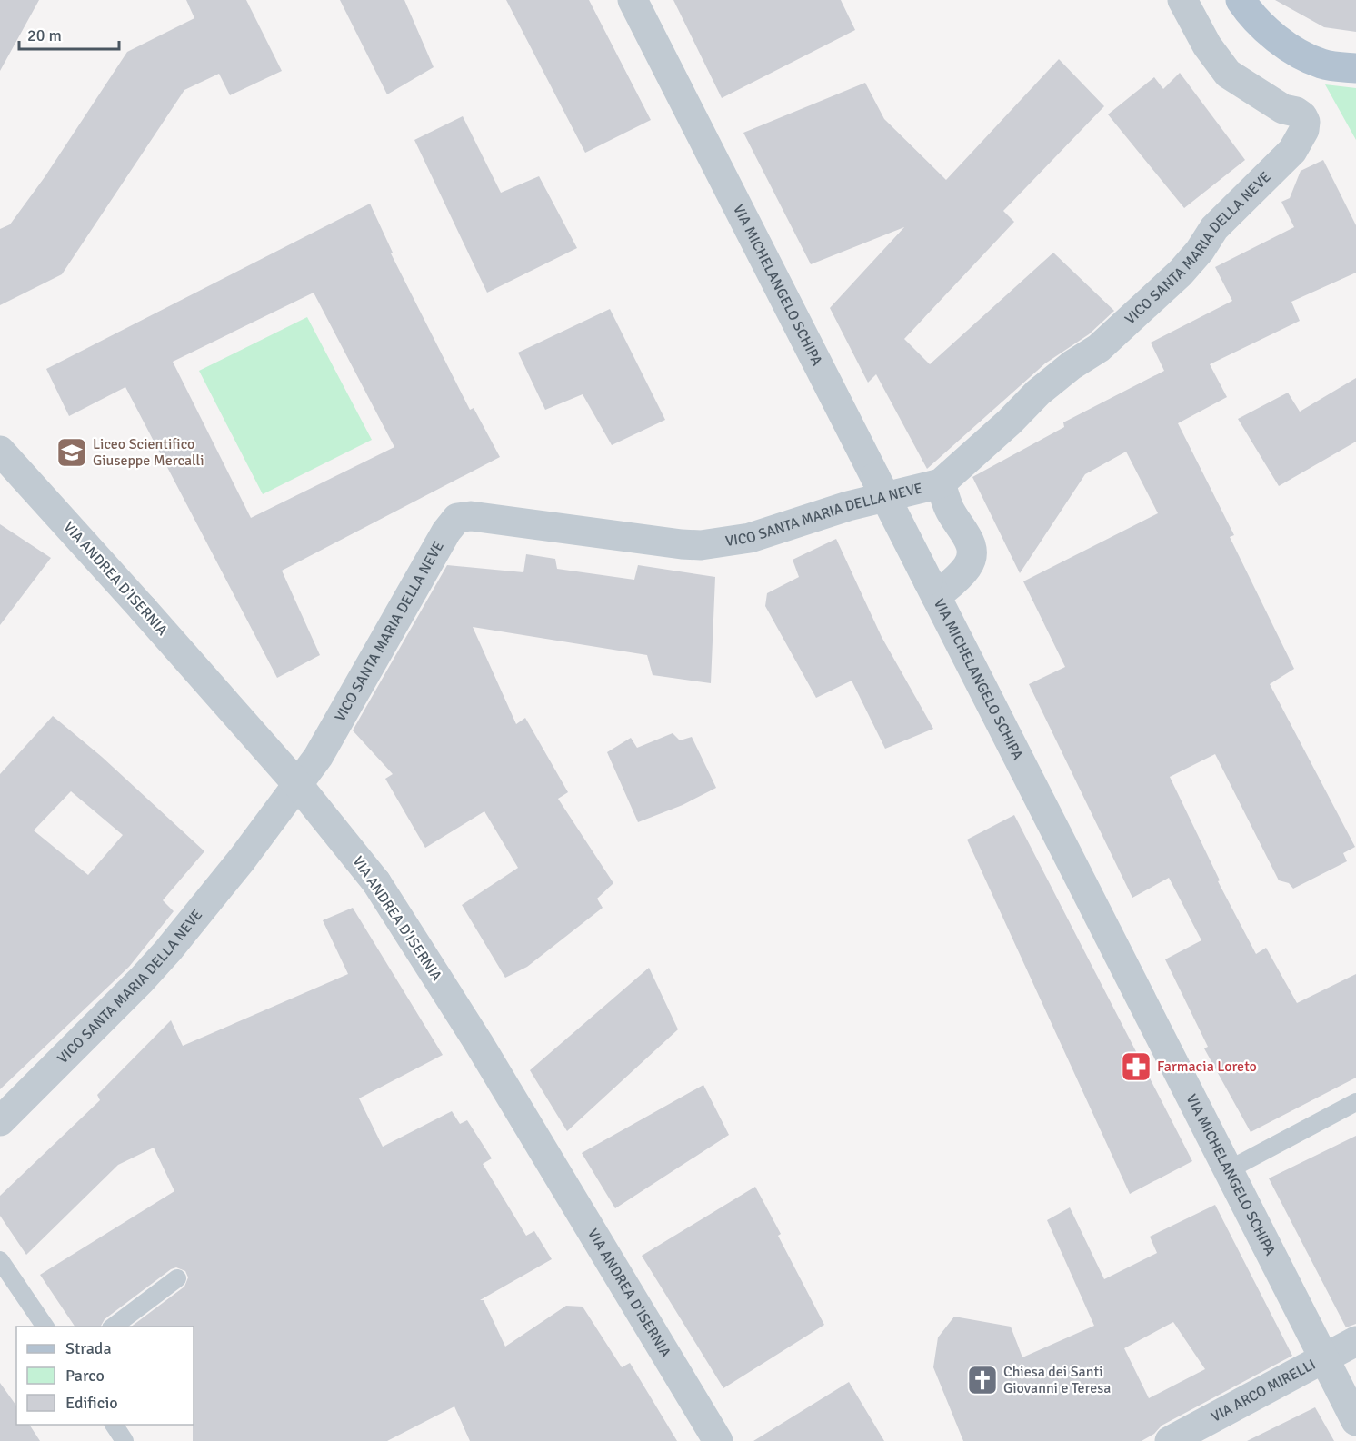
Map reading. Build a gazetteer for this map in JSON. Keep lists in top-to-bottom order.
{
  "streets": {
    "street": [
      "VICO SANTA MARIA DELLA NEVE",
      "VIA MICHELANGELO SCHIPA",
      "VIA ANDREA D'ISERNIA",
      "VIA ARCO MIRELLI"
    ]
  },
  "crossings": [
    ["VICO SANTA MARIA DELLA NEVE", "VIA MICHELANGELO SCHIPA"],
    ["VIA MICHELANGELO SCHIPA", "VIA ARCO MIRELLI"]
  ],
  "places": {
    "school or university": ["Liceo Scientifico Giuseppe Mercalli"],
    "pharmacy": ["Farmacia Loreto"],
    "church": ["Chiesa dei Santi Giovanni e Teresa"]
  },
  "legend": ["Strada", "Parco", "Edificio"],
  "scale_bar": "20 m"
}
